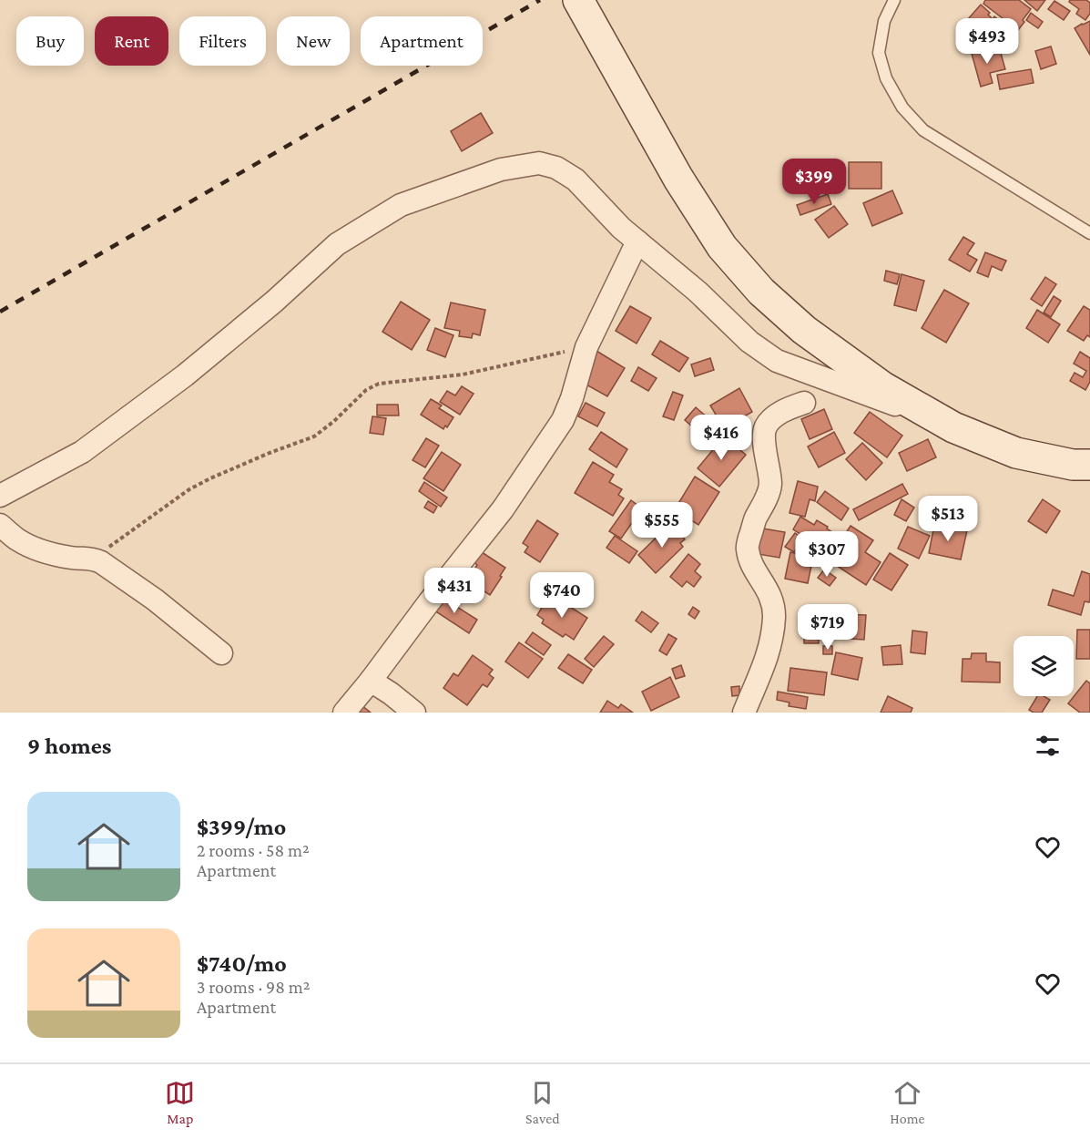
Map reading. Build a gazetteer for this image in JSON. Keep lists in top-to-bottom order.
{
  "page": {
    "chip": [
      "Buy",
      "Rent",
      "Filters",
      "New",
      "Apartment"
    ],
    "price": [
      "$493",
      "$399",
      "$416",
      "$513",
      "$555",
      "$307",
      "$431",
      "$740",
      "$719"
    ],
    "heading": "9 homes",
    "list": [
      {
        "name": "$399/mo",
        "note": "2 rooms · 58 m² · Apartment"
      },
      {
        "name": "$740/mo",
        "note": "3 rooms · 98 m² · Apartment"
      }
    ],
    "tabs": ["Map", "Saved", "Home"]
  }
}
